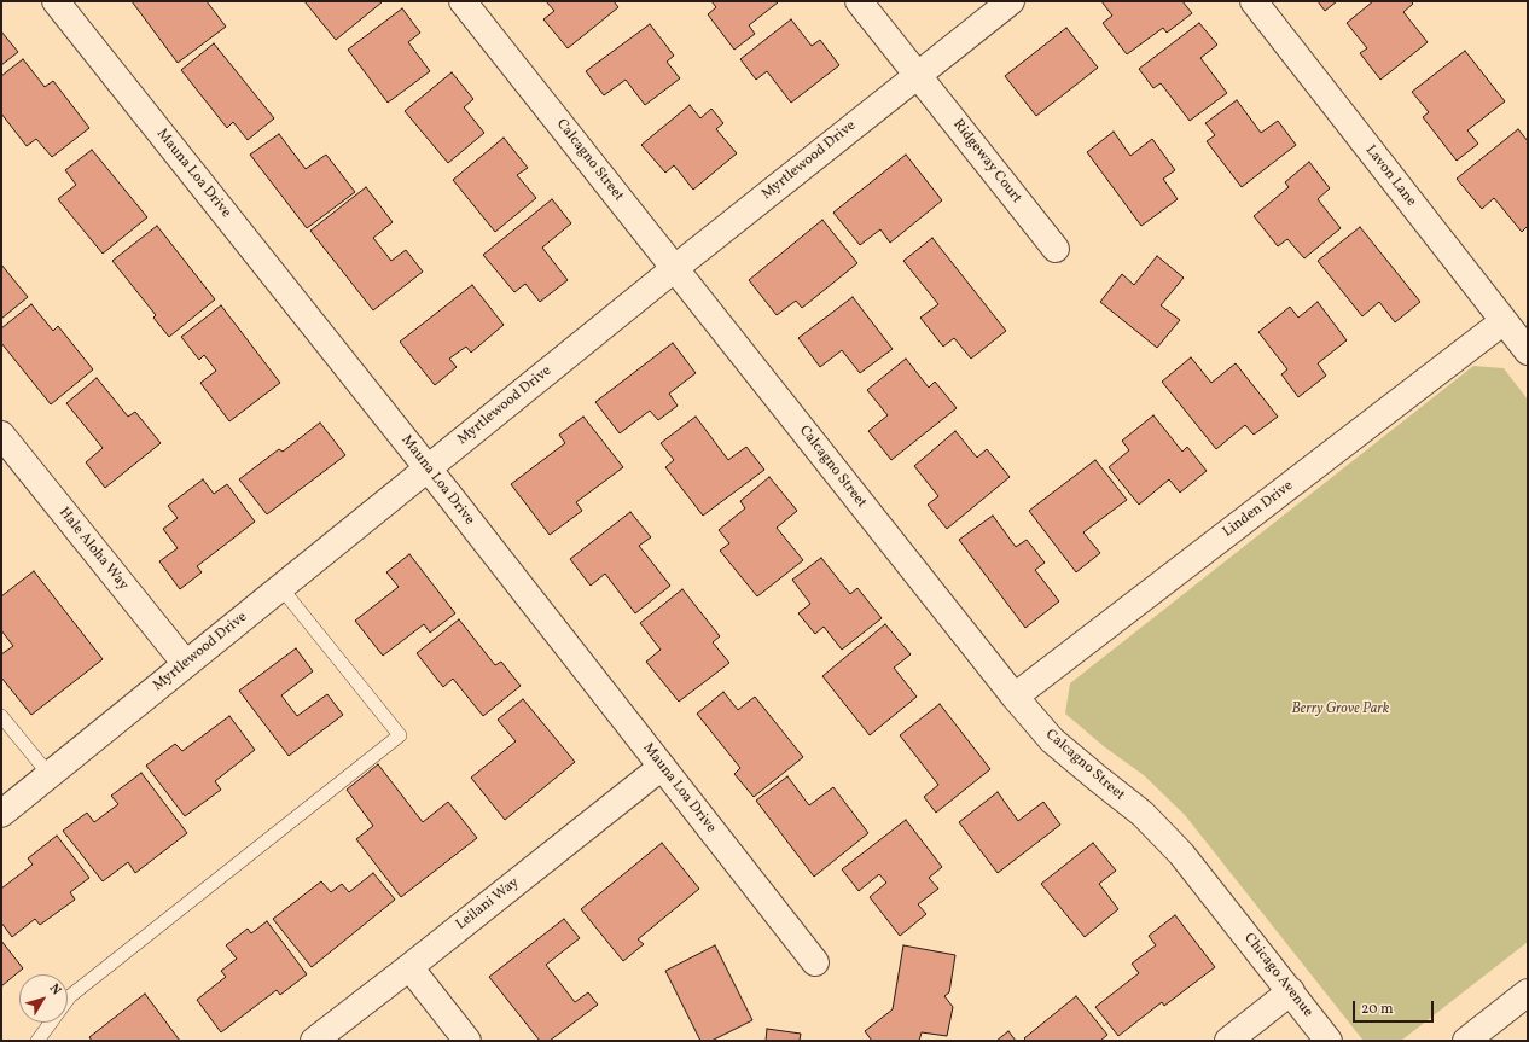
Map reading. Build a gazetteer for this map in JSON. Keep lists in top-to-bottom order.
{
  "streets": {
    "street": [
      "Calcagno Street",
      "Myrtlewood Drive",
      "Ridgeway Court",
      "Mauna Loa Drive",
      "Lavon Lane",
      "Linden Drive",
      "Hale Aloha Way",
      "Leilani Way",
      "Chicago Avenue"
    ]
  },
  "crossings": [
    ["Calcagno Street", "Myrtlewood Drive"],
    ["Calcagno Street", "Linden Drive"],
    ["Calcagno Street", "Chicago Avenue"],
    ["Myrtlewood Drive", "Ridgeway Court"],
    ["Myrtlewood Drive", "Mauna Loa Drive"],
    ["Myrtlewood Drive", "Hale Aloha Way"],
    ["Mauna Loa Drive", "Leilani Way"],
    ["Lavon Lane", "Linden Drive"]
  ],
  "parks": ["Berry Grove Park"],
  "scale_bar": "20 m",
  "north": "top right"
}
